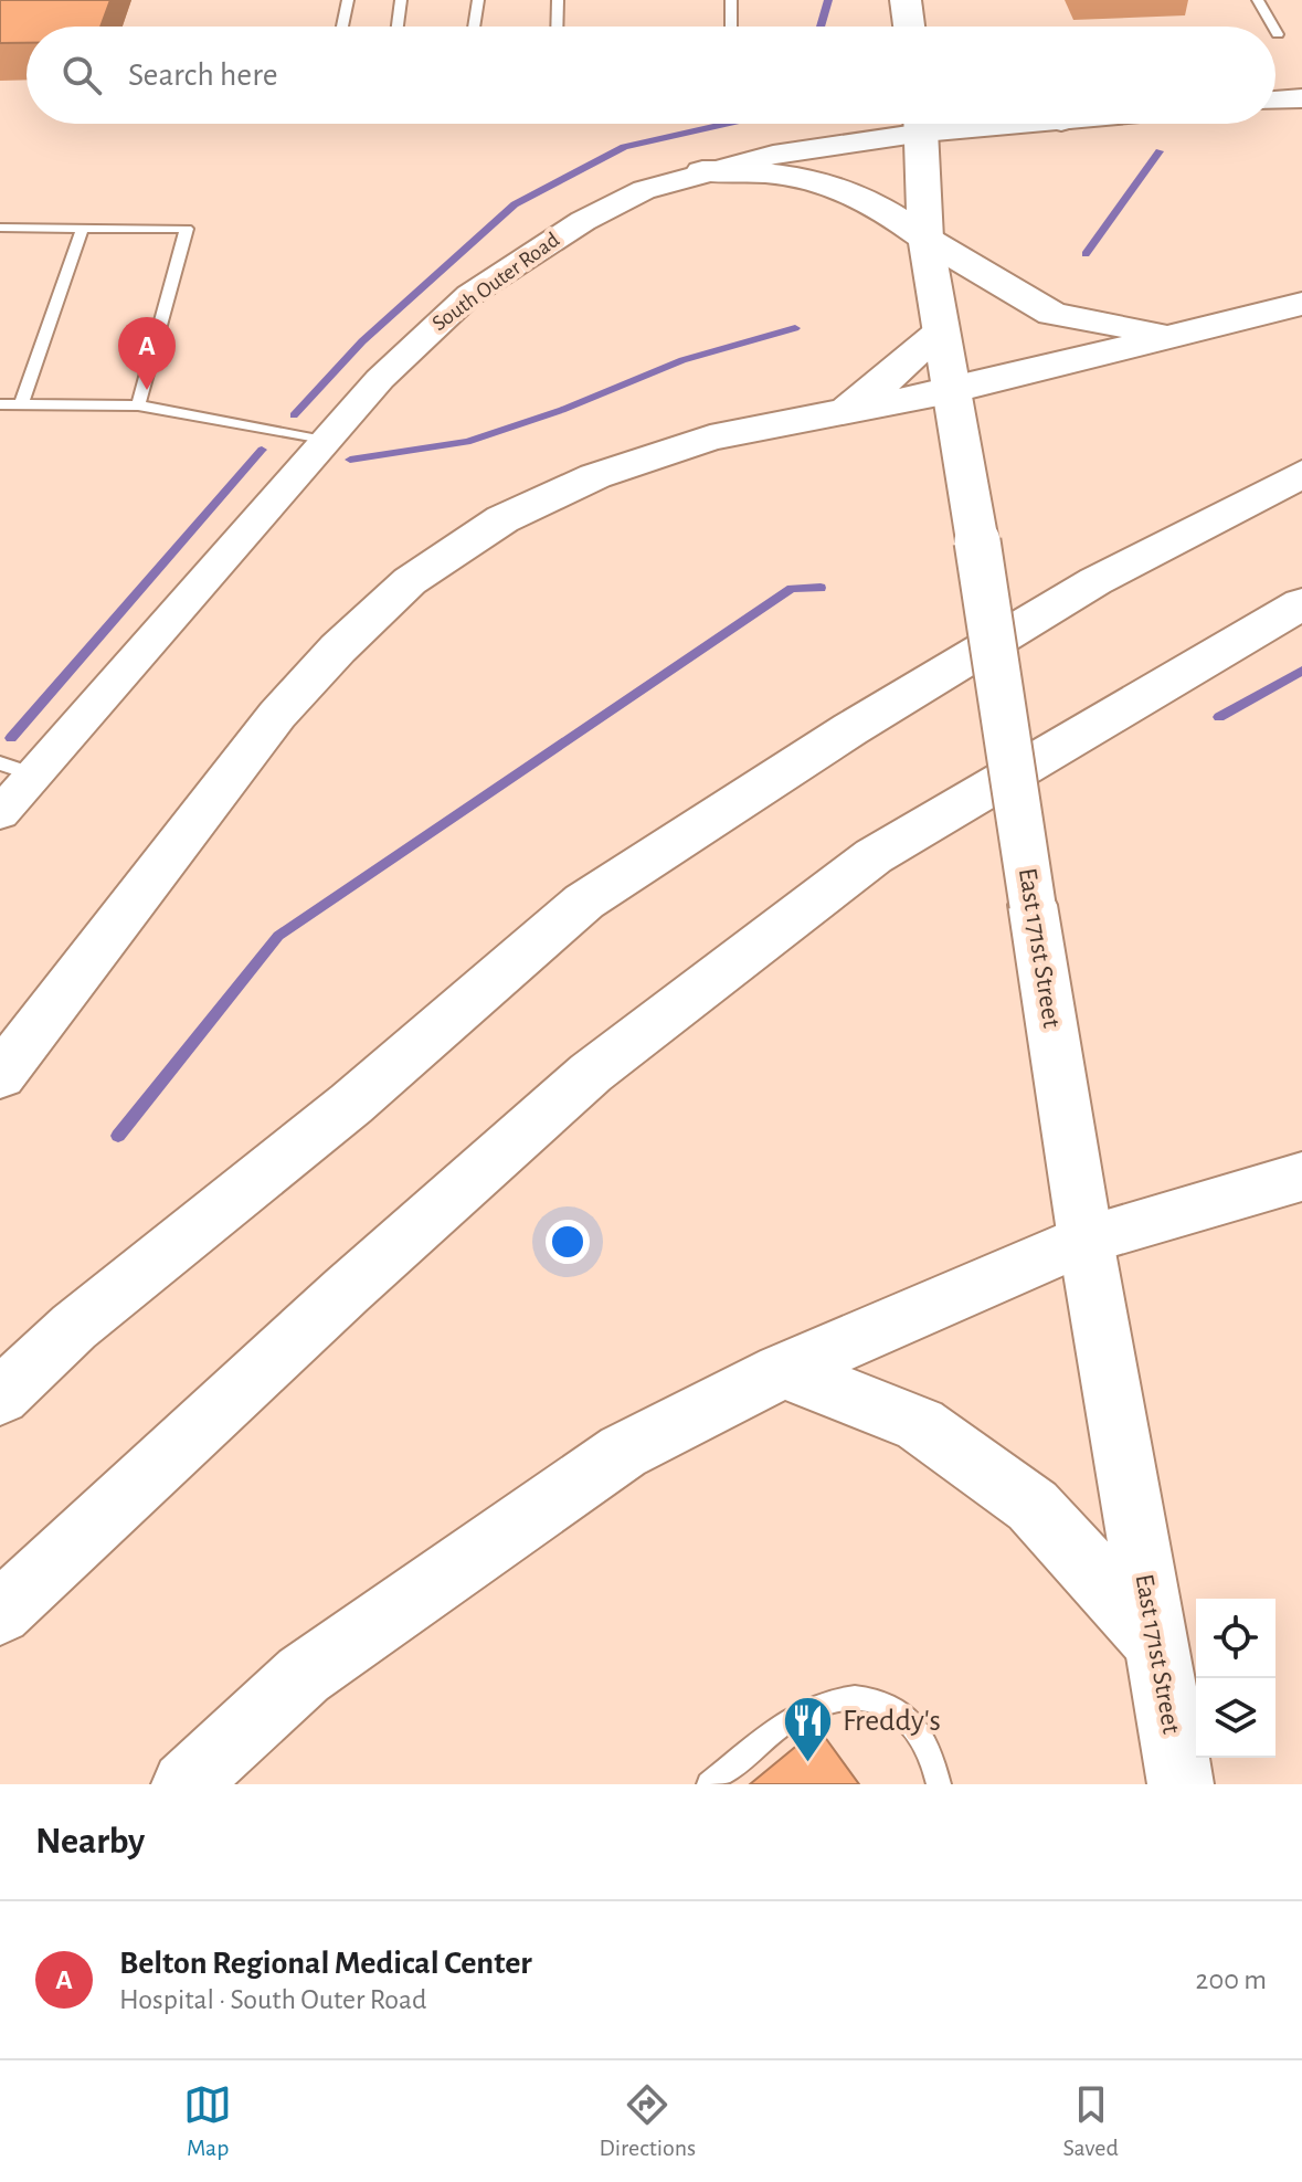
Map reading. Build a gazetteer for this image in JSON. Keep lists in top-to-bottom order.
{
  "streets": {
    "main road": ["East 171st Street"],
    "street": ["South Outer Road"]
  },
  "places": {
    "restaurant": ["Freddy's"]
  },
  "page": {
    "search": "Search here",
    "pins": "A",
    "heading": "Nearby",
    "list": [
      {
        "mark": "A",
        "name": "Belton Regional Medical Center",
        "note": "Hospital · South Outer Road",
        "value": "200 m"
      }
    ],
    "nav": ["Map", "Directions", "Saved"]
  }
}
